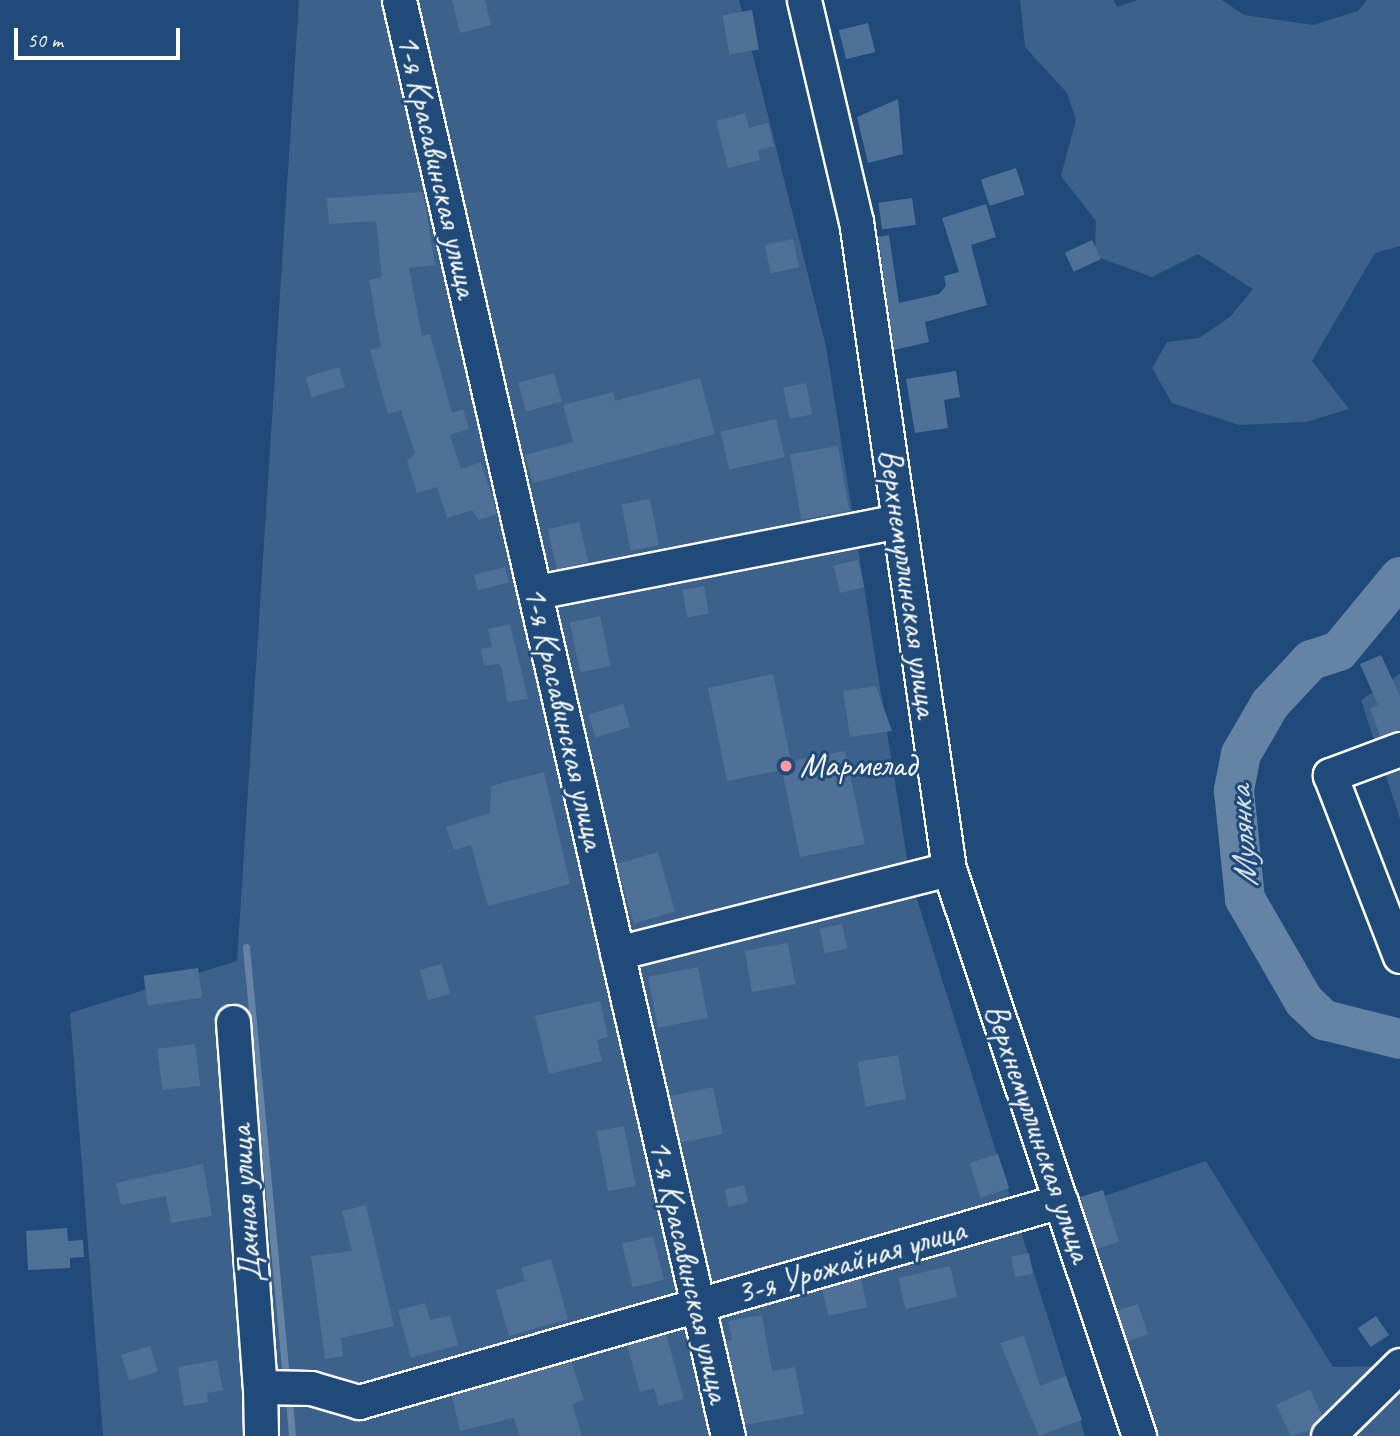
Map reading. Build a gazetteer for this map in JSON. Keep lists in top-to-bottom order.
{
  "streets": {
    "street": [
      "1-я Красавинская улица",
      "Верхнемуллинская улица",
      "Дачная улица",
      "3-я Урожайная улица"
    ]
  },
  "crossings": [
    ["1-я Красавинская улица", "3-я Урожайная улица"],
    ["Верхнемуллинская улица", "3-я Урожайная улица"],
    ["Дачная улица", "3-я Урожайная улица"]
  ],
  "water": ["Мулянка"],
  "places": ["Мармелад"],
  "scale_bar": "50 m"
}
